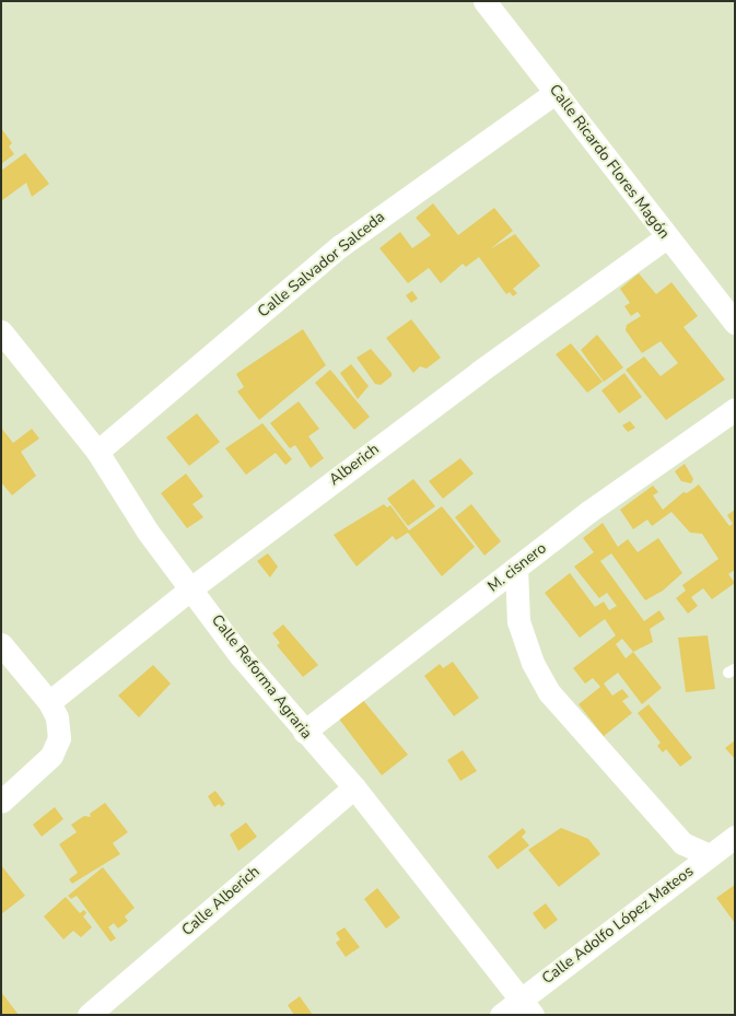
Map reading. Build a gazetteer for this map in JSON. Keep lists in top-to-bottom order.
{
  "streets": {
    "street": [
      "Calle Ricardo Flores Magón",
      "Calle Salvador Salceda",
      "Alberich",
      "M. cisnero",
      "Calle Reforma Agraria",
      "Calle Alberich",
      "Calle Adolfo López Mateos"
    ]
  },
  "crossings": [
    ["Calle Ricardo Flores Magón", "Calle Salvador Salceda"],
    ["Calle Ricardo Flores Magón", "Alberich"],
    ["Calle Salvador Salceda", "Calle Reforma Agraria"],
    ["Alberich", "Calle Reforma Agraria"],
    ["M. cisnero", "Calle Reforma Agraria"],
    ["Calle Reforma Agraria", "Calle Alberich"],
    ["Calle Reforma Agraria", "Calle Adolfo López Mateos"]
  ]
}
